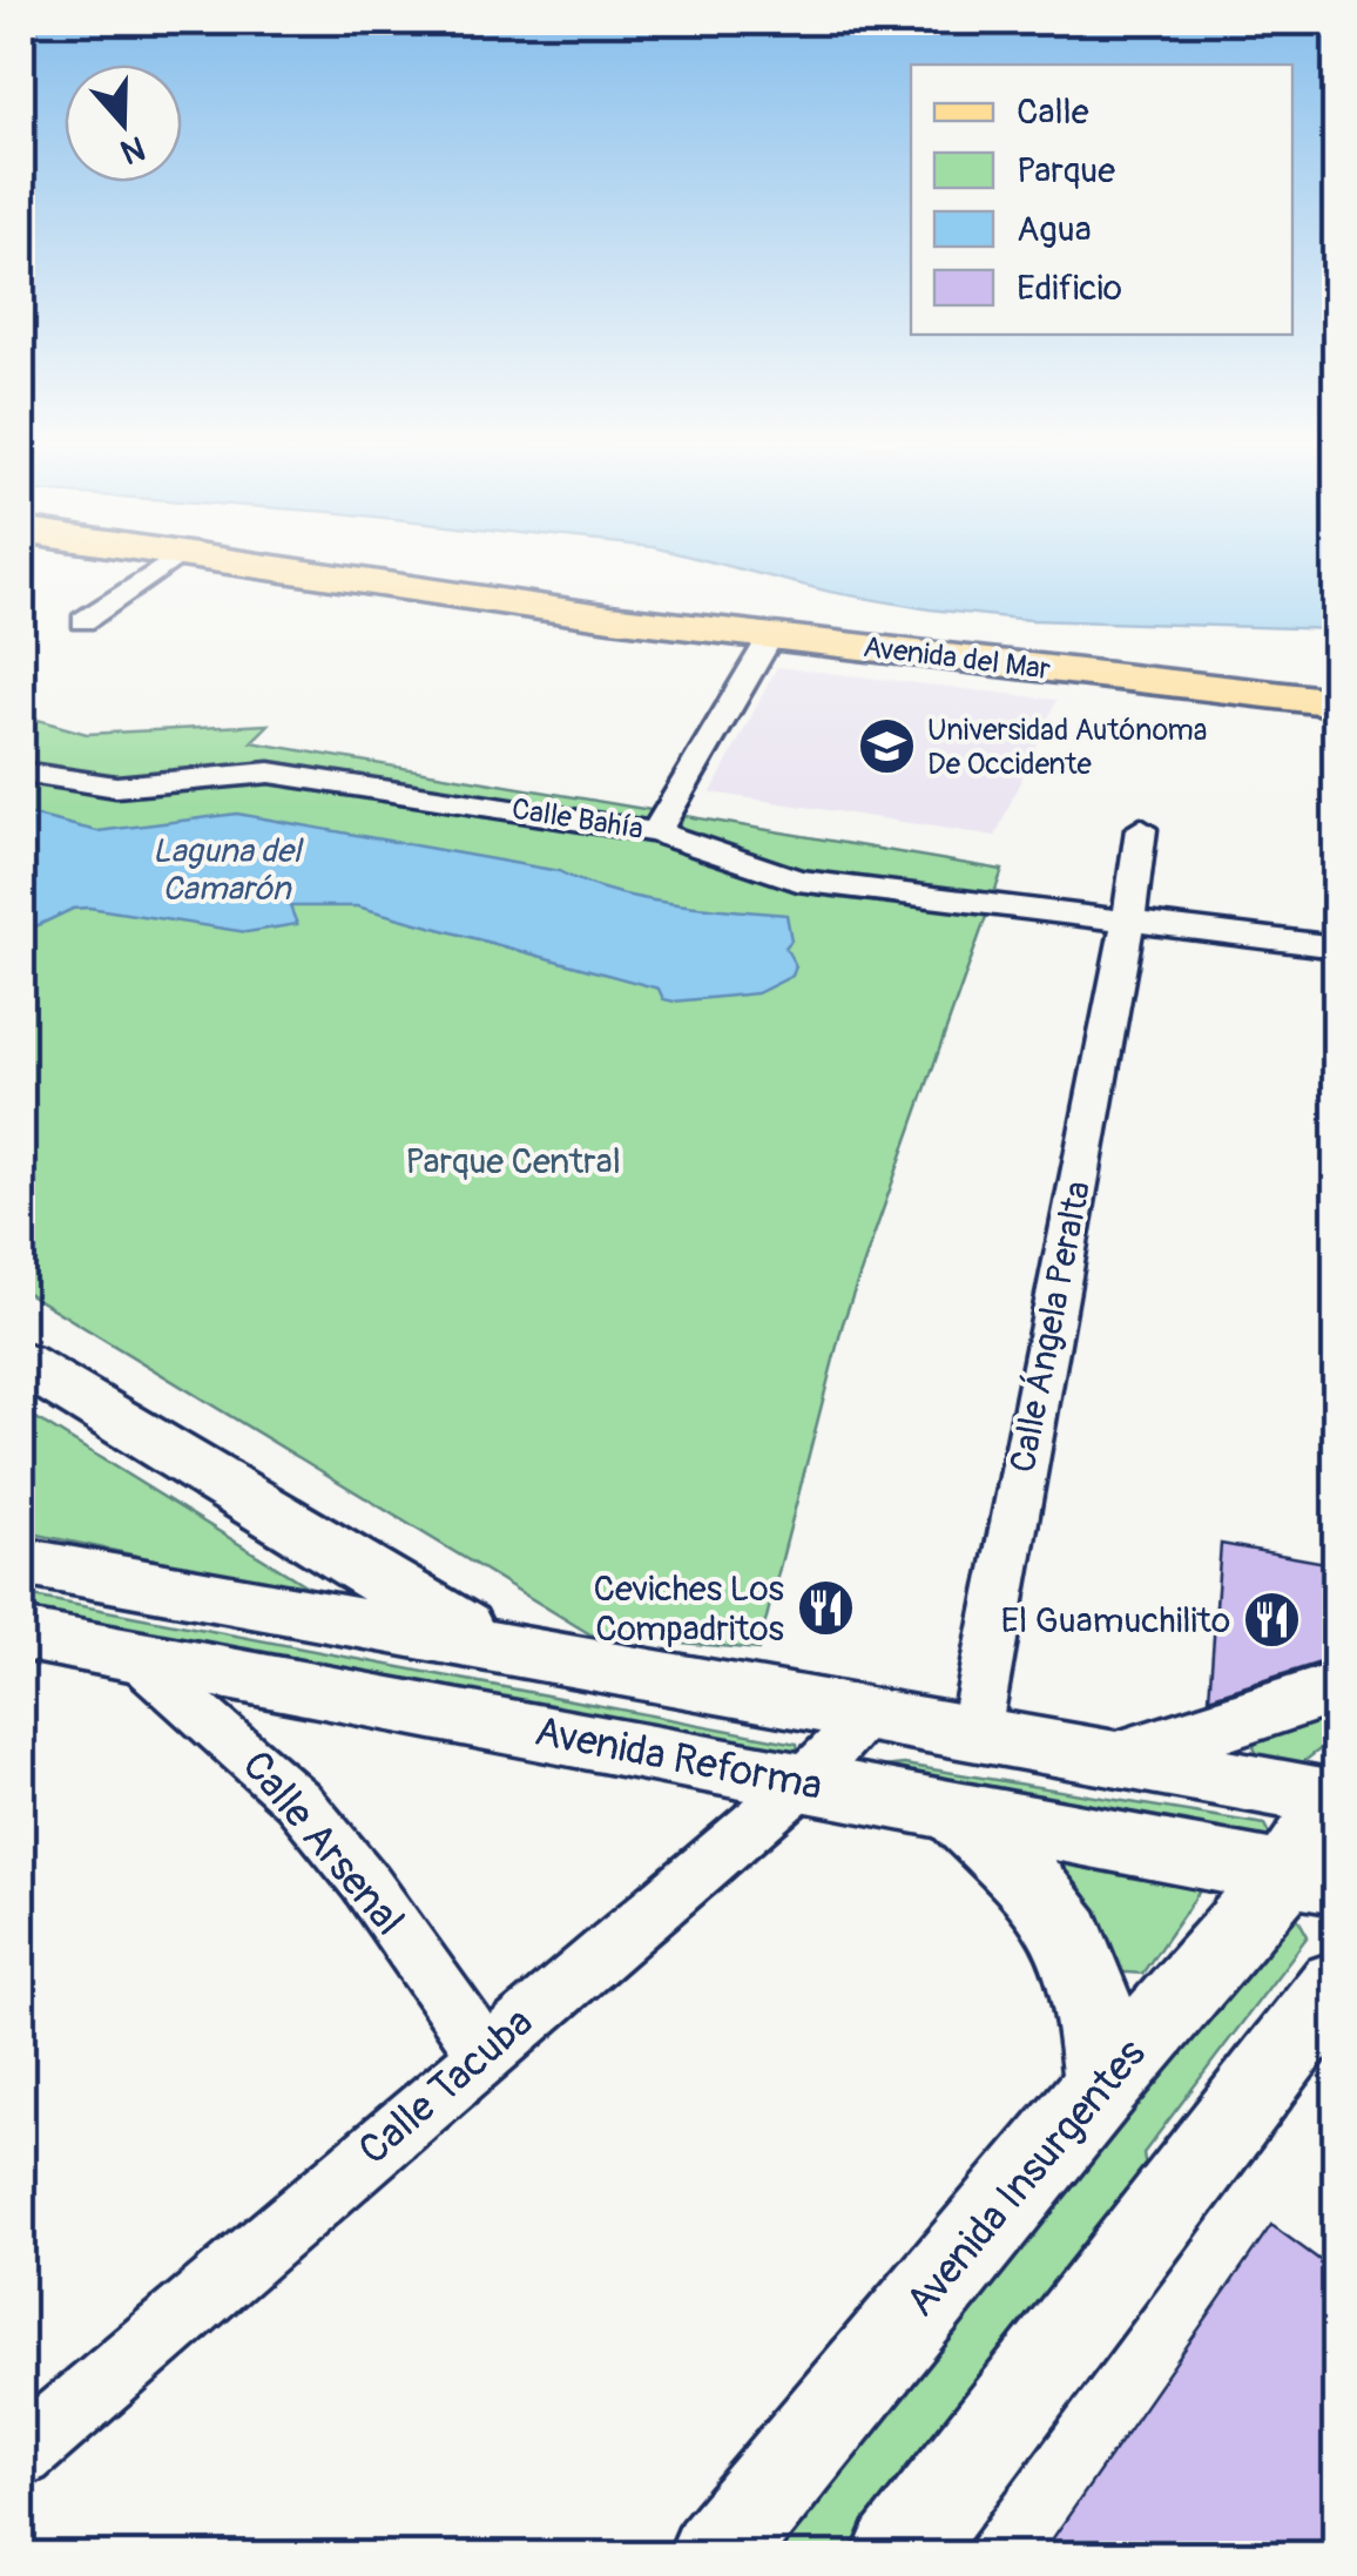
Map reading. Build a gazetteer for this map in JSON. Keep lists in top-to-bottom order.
{
  "streets": {
    "main road": ["Avenida del Mar"],
    "street": [
      "Calle Bahía",
      "Calle Ángela Peralta",
      "Avenida Reforma",
      "Calle Arsenal",
      "Calle Tacuba",
      "Avenida Insurgentes"
    ]
  },
  "crossings": [
    ["Calle Bahía", "Calle Ángela Peralta"],
    ["Calle Ángela Peralta", "Avenida Reforma"],
    ["Avenida Reforma", "Calle Arsenal"],
    ["Avenida Reforma", "Calle Tacuba"],
    ["Avenida Reforma", "Avenida Insurgentes"],
    ["Calle Arsenal", "Calle Tacuba"]
  ],
  "water": ["Laguna del Camarón"],
  "parks": ["Parque Central"],
  "places": {
    "school or university": ["Universidad Autónoma De Occidente"],
    "restaurant": ["Ceviches Los Compadritos", "El Guamuchilito"]
  },
  "legend": [
    "Calle",
    "Parque",
    "Agua",
    "Edificio"
  ],
  "north": "bottom"
}
